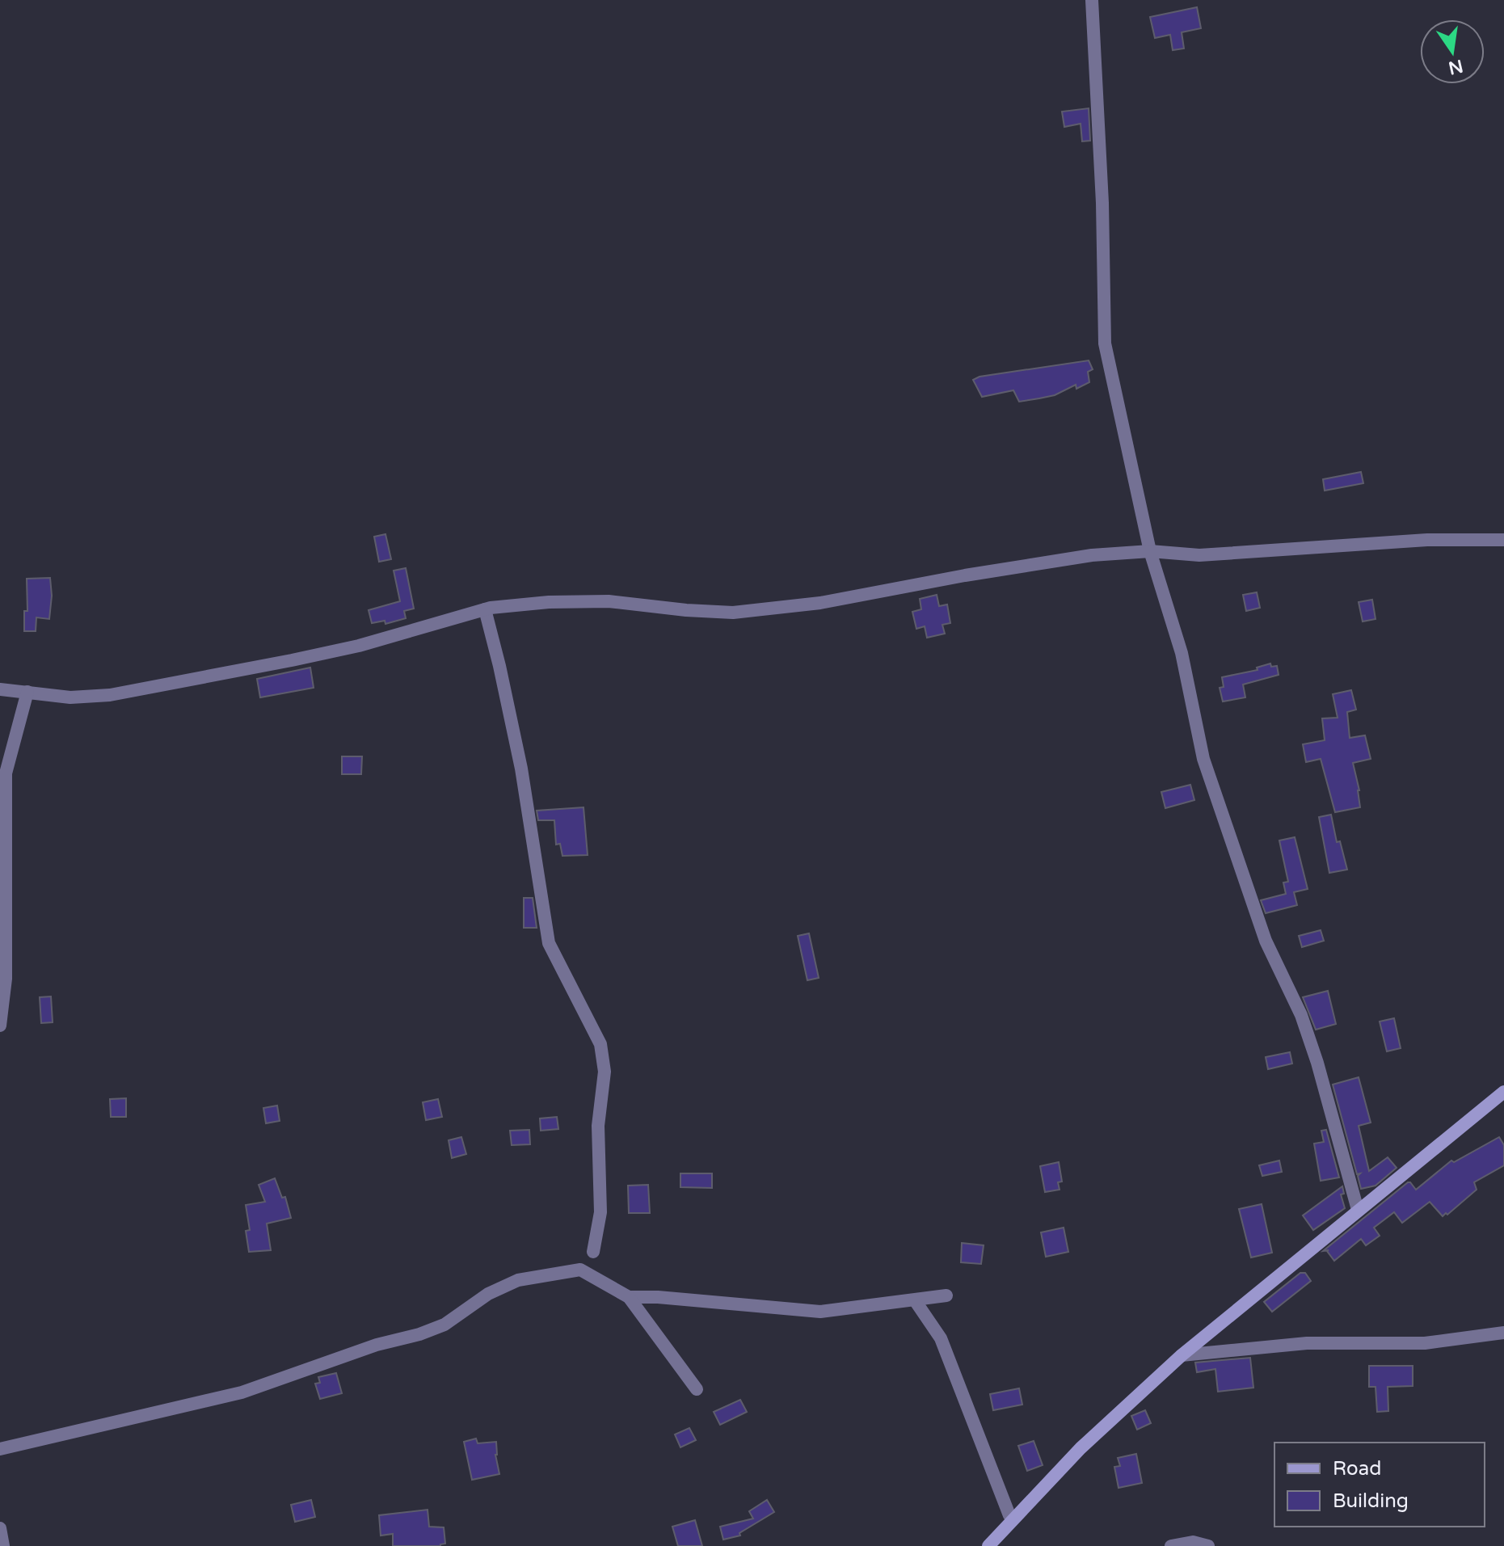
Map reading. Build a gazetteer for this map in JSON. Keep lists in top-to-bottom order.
{
  "legend": ["Road", "Building"],
  "north": "bottom"
}
